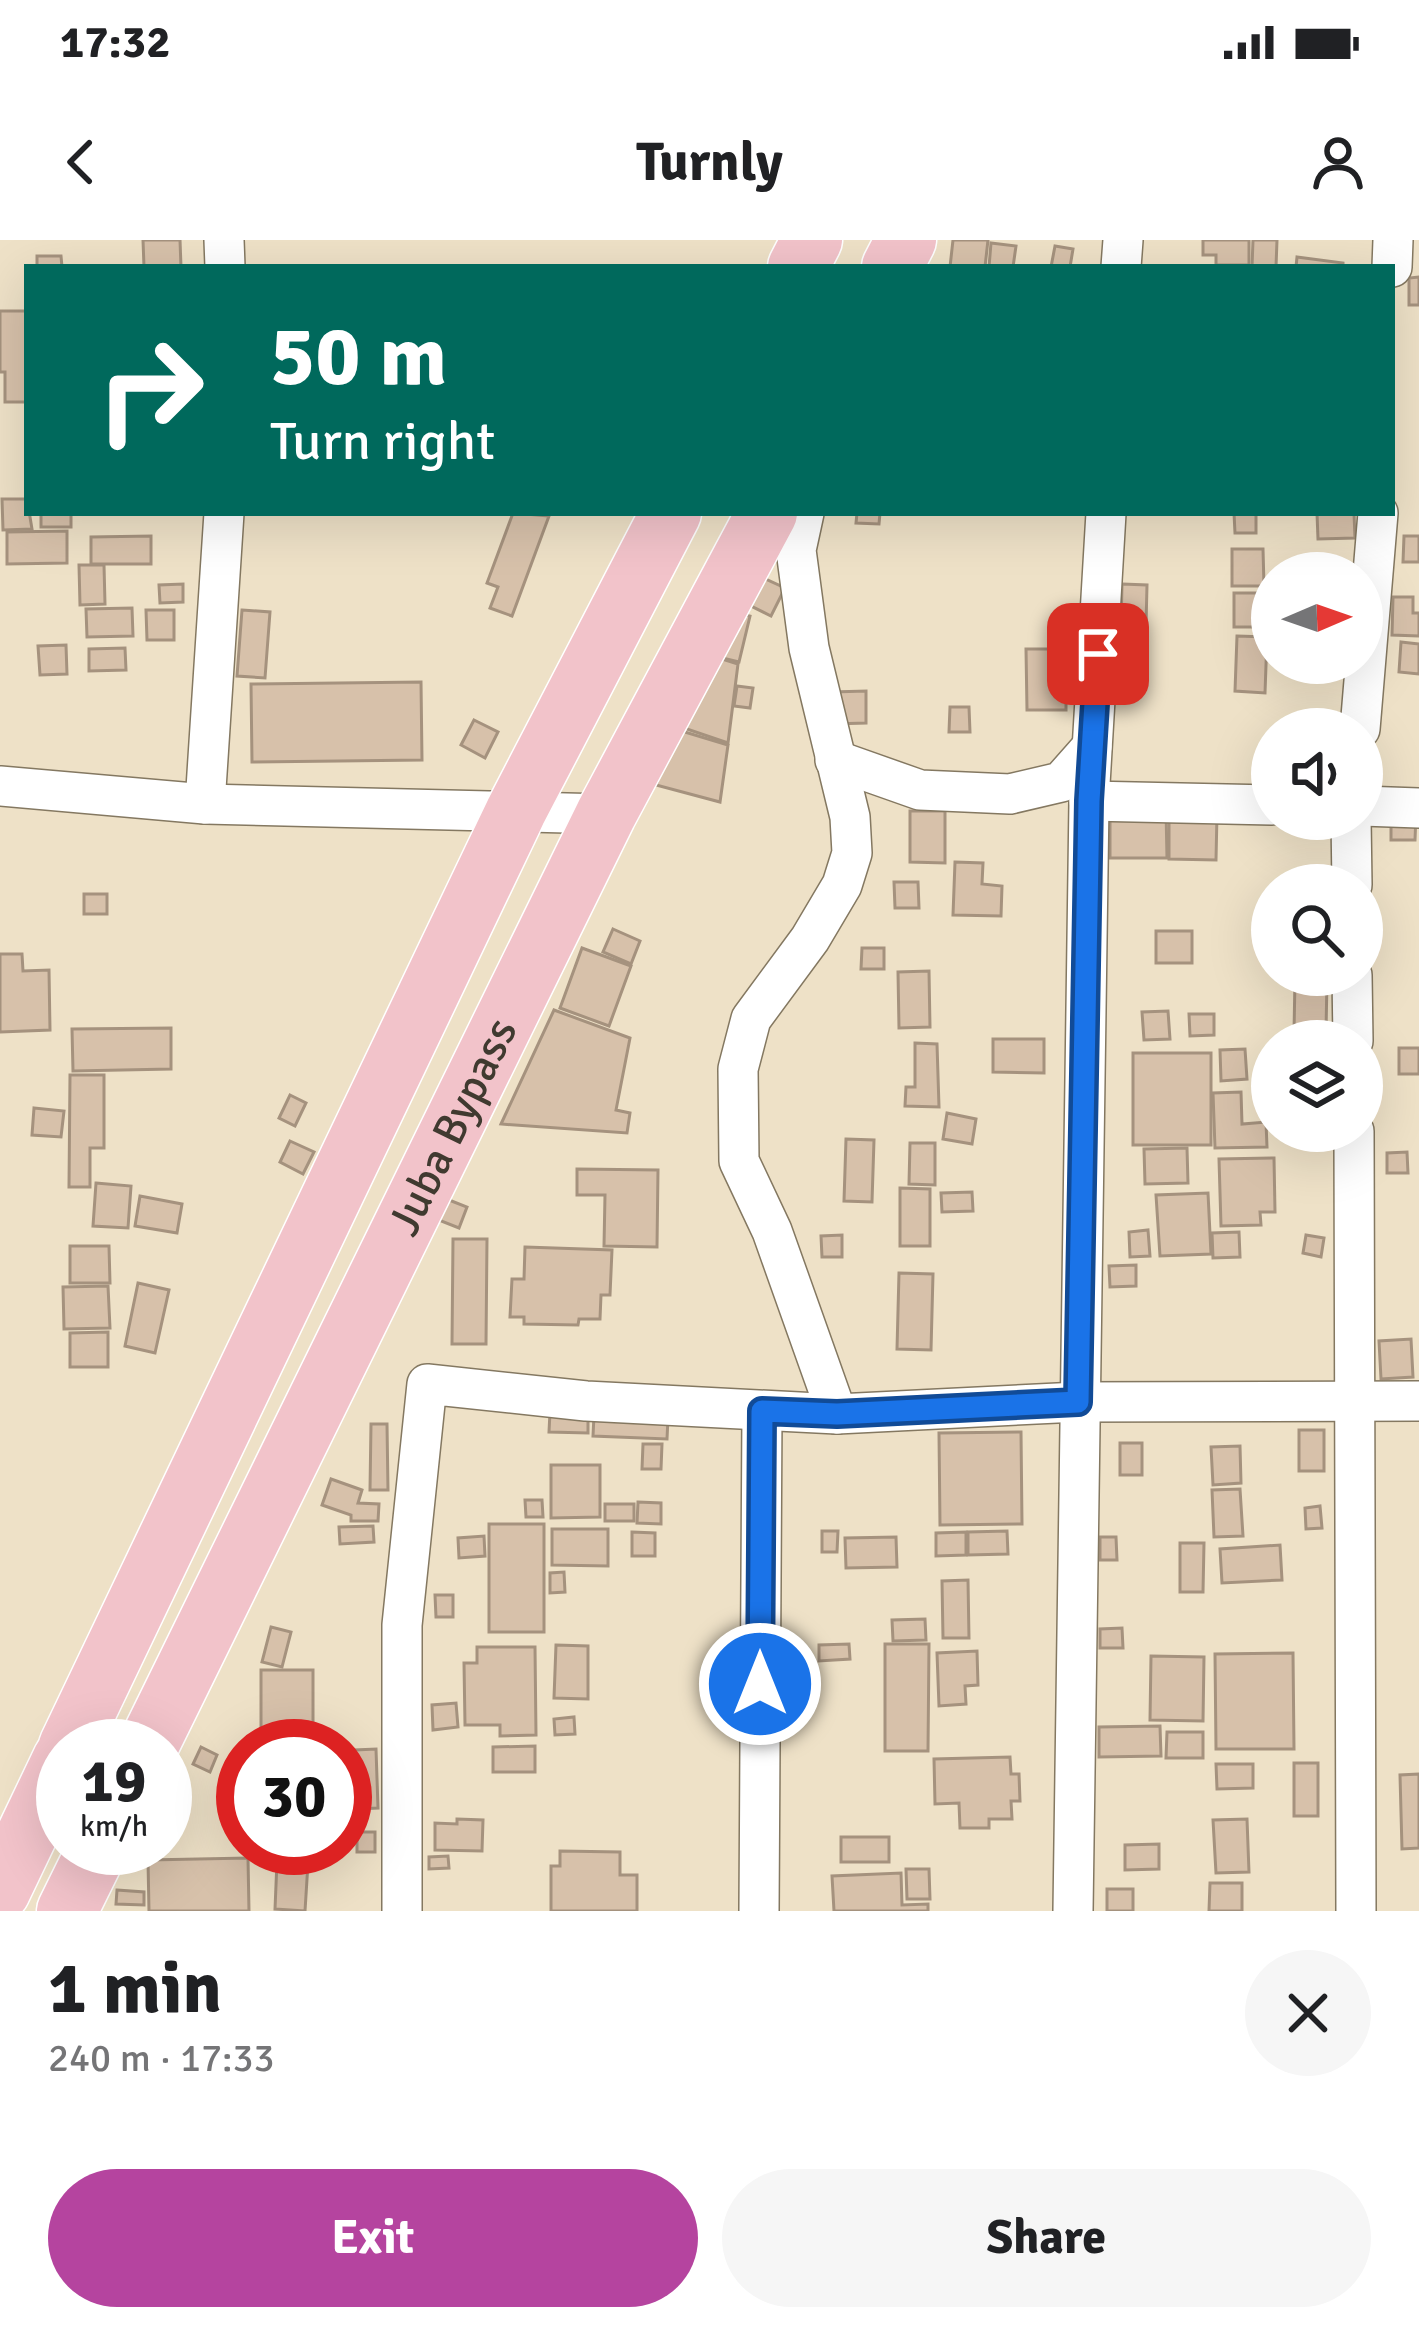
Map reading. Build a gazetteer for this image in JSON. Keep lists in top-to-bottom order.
{
  "streets": {
    "main road": ["Juba Bypass"]
  },
  "north": "right",
  "page": {
    "status": "17:32",
    "header": "Turnly",
    "turn": ["50 m", "Turn right"],
    "speed": "19 km/h",
    "limit": "30",
    "heading": ["1 min", "240 m · 17:33"],
    "buttons": ["Exit", "Share"]
  }
}
